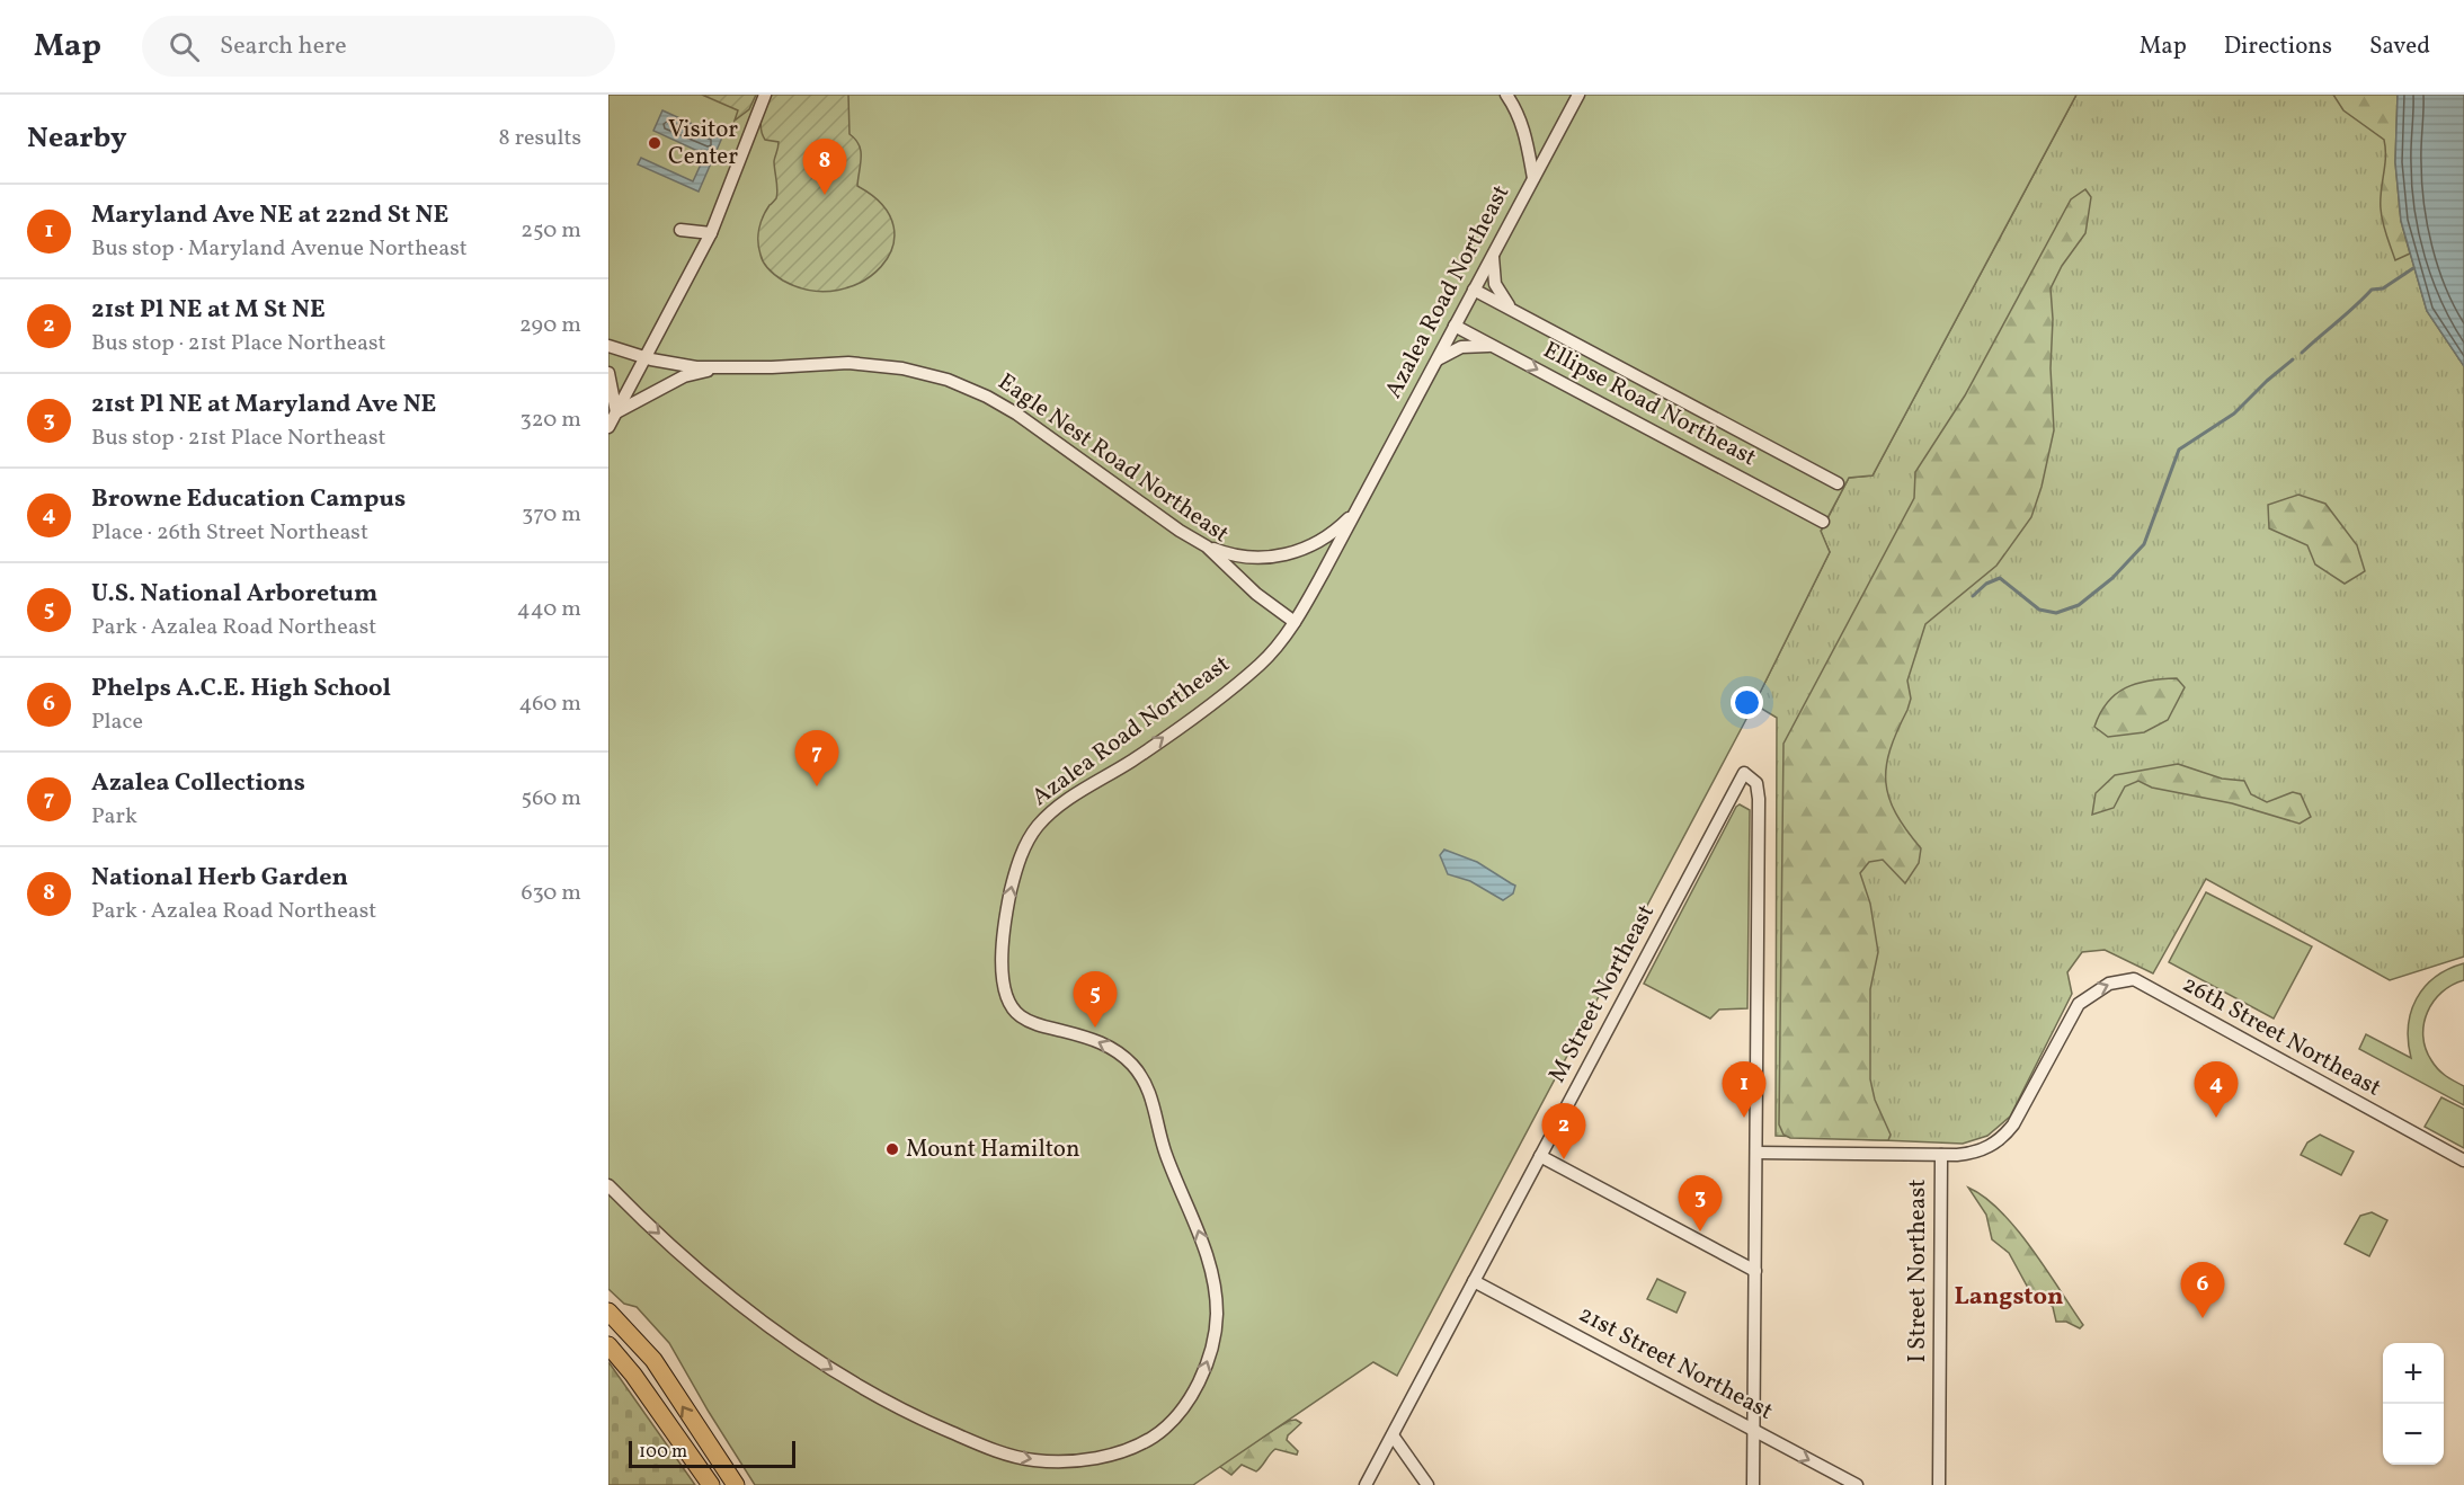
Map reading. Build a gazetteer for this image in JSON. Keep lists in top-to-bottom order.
{
  "streets": {
    "street": [
      "Azalea Road Northeast",
      "Ellipse Road Northeast",
      "Eagle Nest Road Northeast",
      "M Street Northeast",
      "26th Street Northeast",
      "I Street Northeast",
      "21st Street Northeast"
    ]
  },
  "crossings": [
    ["Azalea Road Northeast", "Ellipse Road Northeast"],
    ["Azalea Road Northeast", "Eagle Nest Road Northeast"],
    ["M Street Northeast", "21st Street Northeast"],
    ["26th Street Northeast", "I Street Northeast"]
  ],
  "one_way": ["26th Street Northeast"],
  "districts": ["Langston"],
  "places": ["Visitor Center", "Mount Hamilton"],
  "scale_bar": "100 m",
  "page": {
    "header": "Map",
    "search": "Search here",
    "nav": ["Map", "Directions", "Saved"],
    "heading": ["Nearby", "8 results"],
    "pins": [
      "8",
      "7",
      "5",
      "1",
      "4",
      "2",
      "3",
      "6"
    ],
    "list": [
      {
        "mark": "1",
        "name": "Maryland Ave NE at 22nd St NE",
        "note": "Bus stop · Maryland Avenue Northeast",
        "value": "250 m"
      },
      {
        "mark": "2",
        "name": "21st Pl NE at M St NE",
        "note": "Bus stop · 21st Place Northeast",
        "value": "290 m"
      },
      {
        "mark": "3",
        "name": "21st Pl NE at Maryland Ave NE",
        "note": "Bus stop · 21st Place Northeast",
        "value": "320 m"
      },
      {
        "mark": "4",
        "name": "Browne Education Campus",
        "note": "Place · 26th Street Northeast",
        "value": "370 m"
      },
      {
        "mark": "5",
        "name": "U.S. National Arboretum",
        "note": "Park · Azalea Road Northeast",
        "value": "440 m"
      },
      {
        "mark": "6",
        "name": "Phelps A.C.E. High School",
        "note": "Place",
        "value": "460 m"
      },
      {
        "mark": "7",
        "name": "Azalea Collections",
        "note": "Park",
        "value": "560 m"
      },
      {
        "mark": "8",
        "name": "National Herb Garden",
        "note": "Park · Azalea Road Northeast",
        "value": "630 m"
      }
    ],
    "map_buttons": ["+", "−"],
    "scale": "100 m"
  }
}
